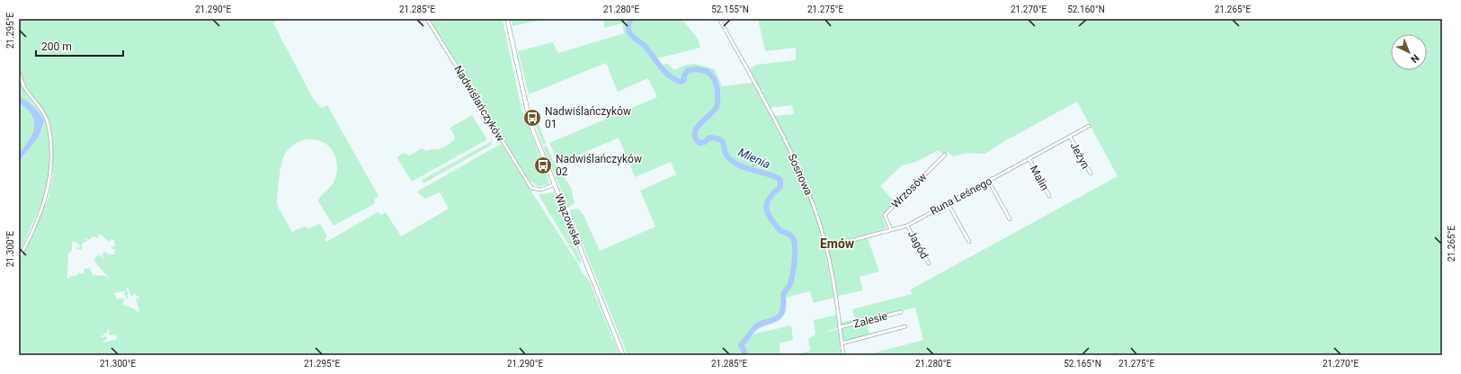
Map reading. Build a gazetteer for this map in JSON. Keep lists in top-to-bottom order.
{
  "streets": {
    "main road": ["Wiązowska"],
    "street": [
      "Nadwiślańczyków",
      "Jeżyn",
      "Sosnowa",
      "Malin",
      "Wrzosów",
      "Runa Leśnego",
      "Jagód",
      "Zalesie"
    ]
  },
  "crossings": [
    ["Nadwiślańczyków", "Wiązowska"],
    ["Jeżyn", "Runa Leśnego"],
    ["Sosnowa", "Runa Leśnego"],
    ["Sosnowa", "Zalesie"],
    ["Malin", "Runa Leśnego"],
    ["Wrzosów", "Runa Leśnego"],
    ["Runa Leśnego", "Jagód"]
  ],
  "districts": ["Emów"],
  "water": ["Mienia"],
  "places": {
    "bus stop": ["Nadwiślańczyków 01", "Nadwiślańczyków 02"]
  },
  "scale_bar": "200 m",
  "north": "bottom right",
  "coordinates": [
    "21.290°E",
    "21.285°E",
    "21.280°E",
    "52.155°N",
    "21.275°E",
    "21.270°E",
    "52.160°N",
    "21.265°E",
    "21.295°E",
    "21.300°E",
    "52.165°N"
  ]
}
